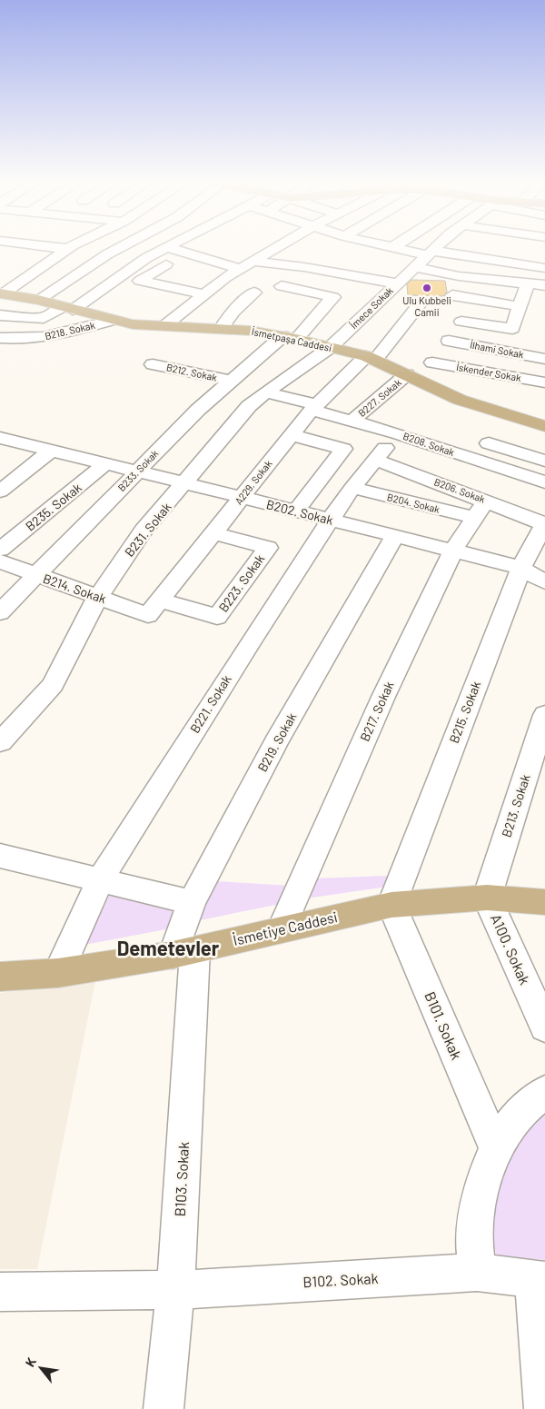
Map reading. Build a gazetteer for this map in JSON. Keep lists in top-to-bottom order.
{
  "streets": {
    "main road": ["İsmetpaşa Caddesi", "İsmetiye Caddesi"],
    "street": [
      "İmece Sokak",
      "B218. Sokak",
      "İlhami Sokak",
      "B212. Sokak",
      "İskender Sokak",
      "B227. Sokak",
      "B208. Sokak",
      "B233. Sokak",
      "A229. Sokak",
      "B206. Sokak",
      "B204. Sokak",
      "B235. Sokak",
      "B202. Sokak",
      "B231. Sokak",
      "B223. Sokak",
      "B214. Sokak",
      "B221. Sokak",
      "B217. Sokak",
      "B215. Sokak",
      "B219. Sokak",
      "B213. Sokak",
      "A100. Sokak",
      "B101. Sokak",
      "B103. Sokak",
      "B102. Sokak"
    ]
  },
  "crossings": [
    ["İmece Sokak", "İsmetpaşa Caddesi"],
    ["İmece Sokak", "B231. Sokak"],
    ["B218. Sokak", "İsmetpaşa Caddesi"],
    ["İsmetpaşa Caddesi", "B227. Sokak"],
    ["İsmetpaşa Caddesi", "B233. Sokak"],
    ["İsmetpaşa Caddesi", "A229. Sokak"],
    ["İsmetpaşa Caddesi", "B231. Sokak"],
    ["İlhami Sokak", "B227. Sokak"],
    ["B212. Sokak", "B233. Sokak"],
    ["İskender Sokak", "B227. Sokak"],
    ["B227. Sokak", "B208. Sokak"],
    ["B208. Sokak", "A229. Sokak"],
    ["B208. Sokak", "B231. Sokak"],
    ["B233. Sokak", "B202. Sokak"],
    ["B233. Sokak", "B214. Sokak"],
    ["A229. Sokak", "B202. Sokak"],
    ["A229. Sokak", "B223. Sokak"],
    ["A229. Sokak", "B214. Sokak"],
    ["B206. Sokak", "B204. Sokak"],
    ["B206. Sokak", "B221. Sokak"],
    ["B206. Sokak", "B217. Sokak"],
    ["B206. Sokak", "B215. Sokak"],
    ["B204. Sokak", "B221. Sokak"],
    ["B204. Sokak", "B217. Sokak"],
    ["B235. Sokak", "B202. Sokak"],
    ["B202. Sokak", "B231. Sokak"],
    ["B202. Sokak", "B221. Sokak"],
    ["B202. Sokak", "B217. Sokak"],
    ["B202. Sokak", "B215. Sokak"],
    ["B202. Sokak", "B219. Sokak"],
    ["B231. Sokak", "B214. Sokak"],
    ["B223. Sokak", "B214. Sokak"],
    ["B221. Sokak", "İsmetiye Caddesi"],
    ["B217. Sokak", "İsmetiye Caddesi"],
    ["B215. Sokak", "İsmetiye Caddesi"],
    ["B215. Sokak", "B101. Sokak"],
    ["B219. Sokak", "İsmetiye Caddesi"],
    ["B219. Sokak", "B103. Sokak"],
    ["B213. Sokak", "İsmetiye Caddesi"],
    ["B213. Sokak", "A100. Sokak"],
    ["İsmetiye Caddesi", "A100. Sokak"],
    ["İsmetiye Caddesi", "B101. Sokak"],
    ["İsmetiye Caddesi", "B103. Sokak"],
    ["B103. Sokak", "B102. Sokak"]
  ],
  "districts": ["Demetevler"],
  "places": ["Ulu Kubbeli Camii"],
  "north": "top left"
}
